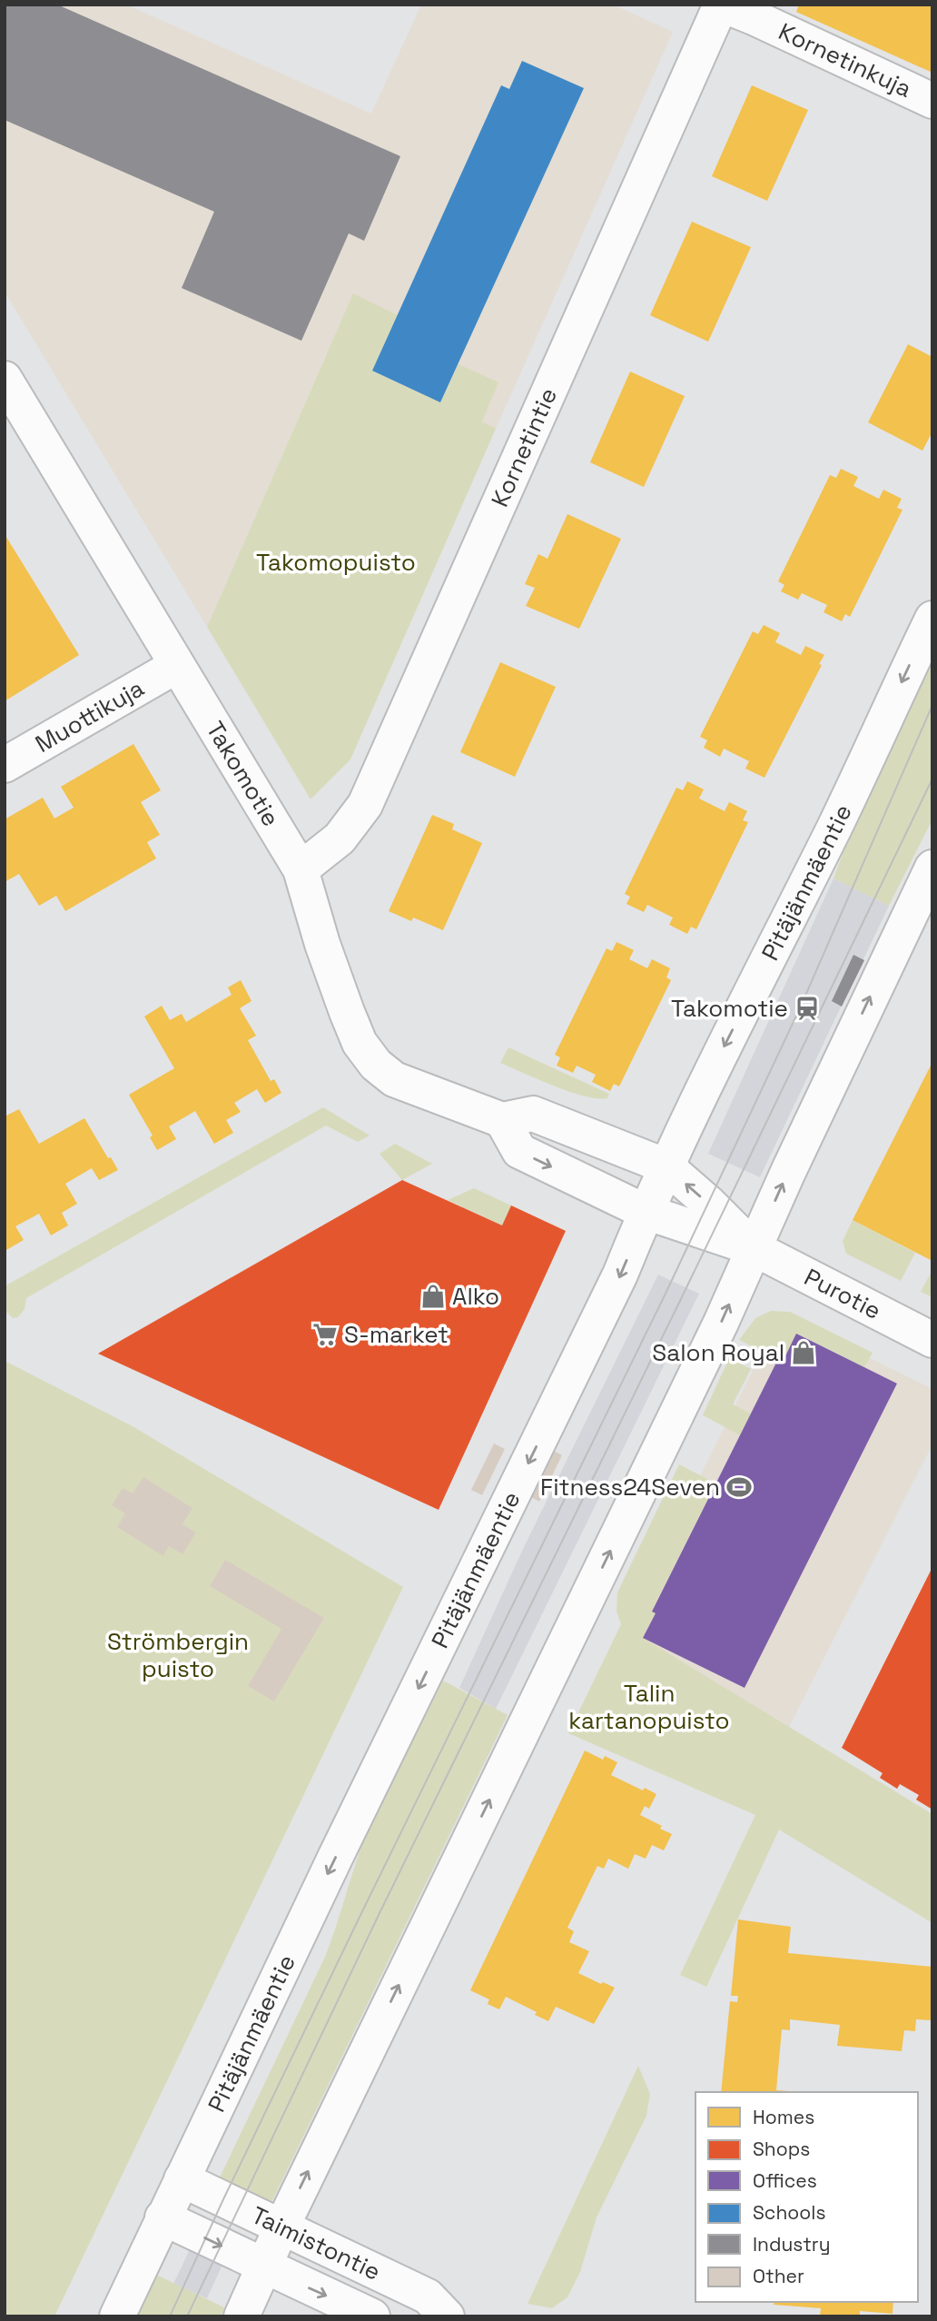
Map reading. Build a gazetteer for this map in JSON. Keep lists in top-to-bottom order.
{
  "streets": {
    "street": [
      "Kornetinkuja",
      "Kornetintie",
      "Muottikuja",
      "Takomotie",
      "Pitäjänmäentie",
      "Purotie",
      "Taimistontie"
    ]
  },
  "crossings": [
    ["Kornetinkuja", "Kornetintie"],
    ["Kornetintie", "Takomotie"],
    ["Muottikuja", "Takomotie"],
    ["Pitäjänmäentie", "Taimistontie"]
  ],
  "parks": ["Takomopuisto", "Strömbergin puisto", "Talin kartanopuisto"],
  "places": {
    "station": ["Takomotie"],
    "shop": ["Alko", "Salon Royal"],
    "supermarket": ["S-market"],
    "sports": ["Fitness24Seven"]
  },
  "legend": [
    "Homes",
    "Shops",
    "Offices",
    "Schools",
    "Industry",
    "Other"
  ]
}
